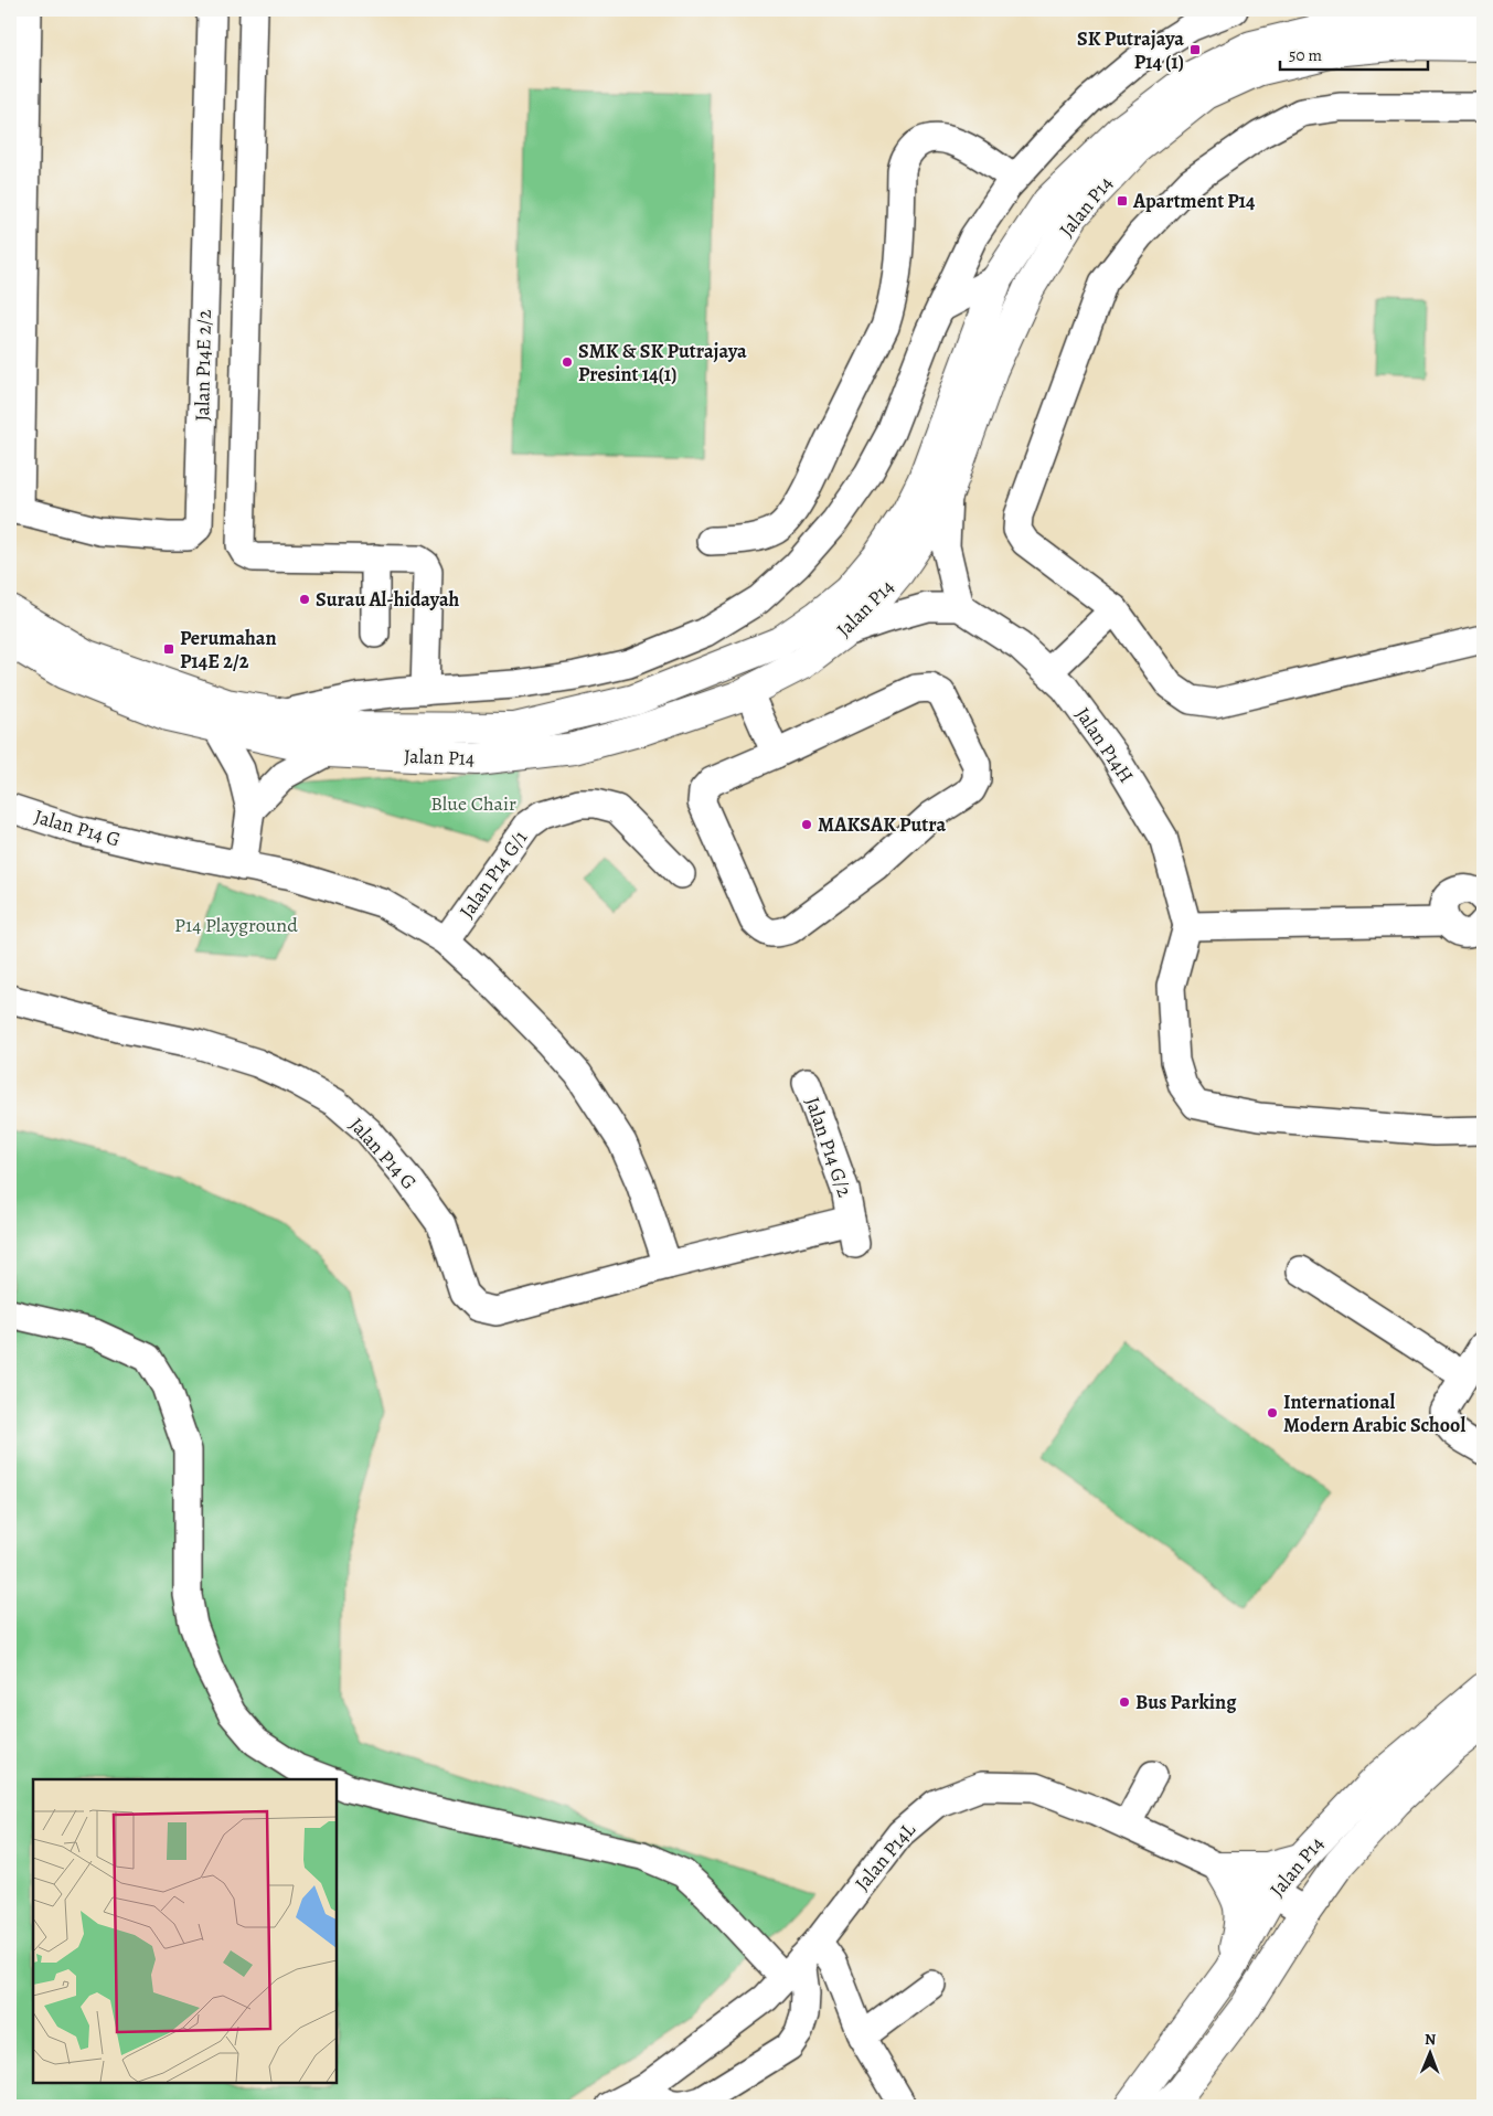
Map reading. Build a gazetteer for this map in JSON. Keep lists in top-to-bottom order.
{
  "streets": {
    "main road": ["Jalan P14"],
    "street": [
      "Jalan P14E 2/2",
      "Jalan P14H",
      "Jalan P14 G",
      "Jalan P14 G/1",
      "Jalan P14 G/2",
      "Jalan P14L"
    ]
  },
  "crossings": [
    ["Jalan P14", "Jalan P14L"],
    ["Jalan P14 G", "Jalan P14 G/1"],
    ["Jalan P14 G", "Jalan P14 G/2"]
  ],
  "parks": ["Blue Chair", "P14 Playground"],
  "places": {
    "transit": ["SK Putrajaya P14 (1)", "Apartment P14", "Perumahan P14E 2/2"],
    "other": [
      "SMK & SK Putrajaya Presint 14(1)",
      "Surau Al-hidayah",
      "MAKSAK Putra",
      "International Modern Arabic School",
      "Bus Parking"
    ]
  },
  "scale_bar": "50 m",
  "north": "top"
}
